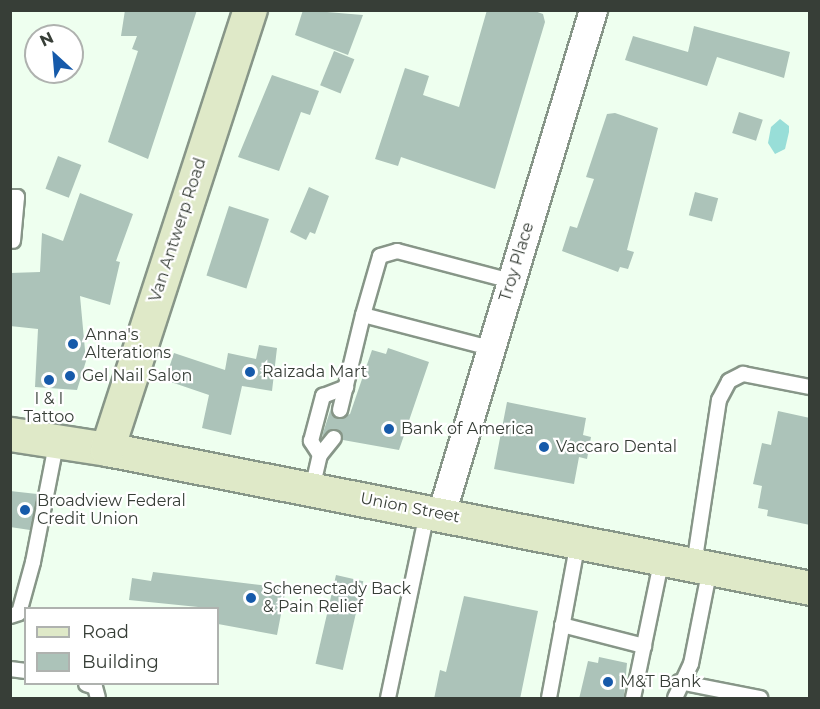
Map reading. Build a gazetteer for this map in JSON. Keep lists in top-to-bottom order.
{
  "streets": {
    "main road": ["Van Antwerp Road", "Union Street"],
    "street": ["Troy Place"]
  },
  "crossings": [
    ["Van Antwerp Road", "Union Street"],
    ["Troy Place", "Union Street"]
  ],
  "places": [
    "Anna's Alterations",
    "Raizada Mart",
    "Gel Nail Salon",
    "I & I Tattoo",
    "Bank of America",
    "Vaccaro Dental",
    "Broadview Federal Credit Union",
    "Schenectady Back & Pain Relief",
    "M&T Bank"
  ],
  "legend": ["Road", "Building"],
  "north": "top left"
}
